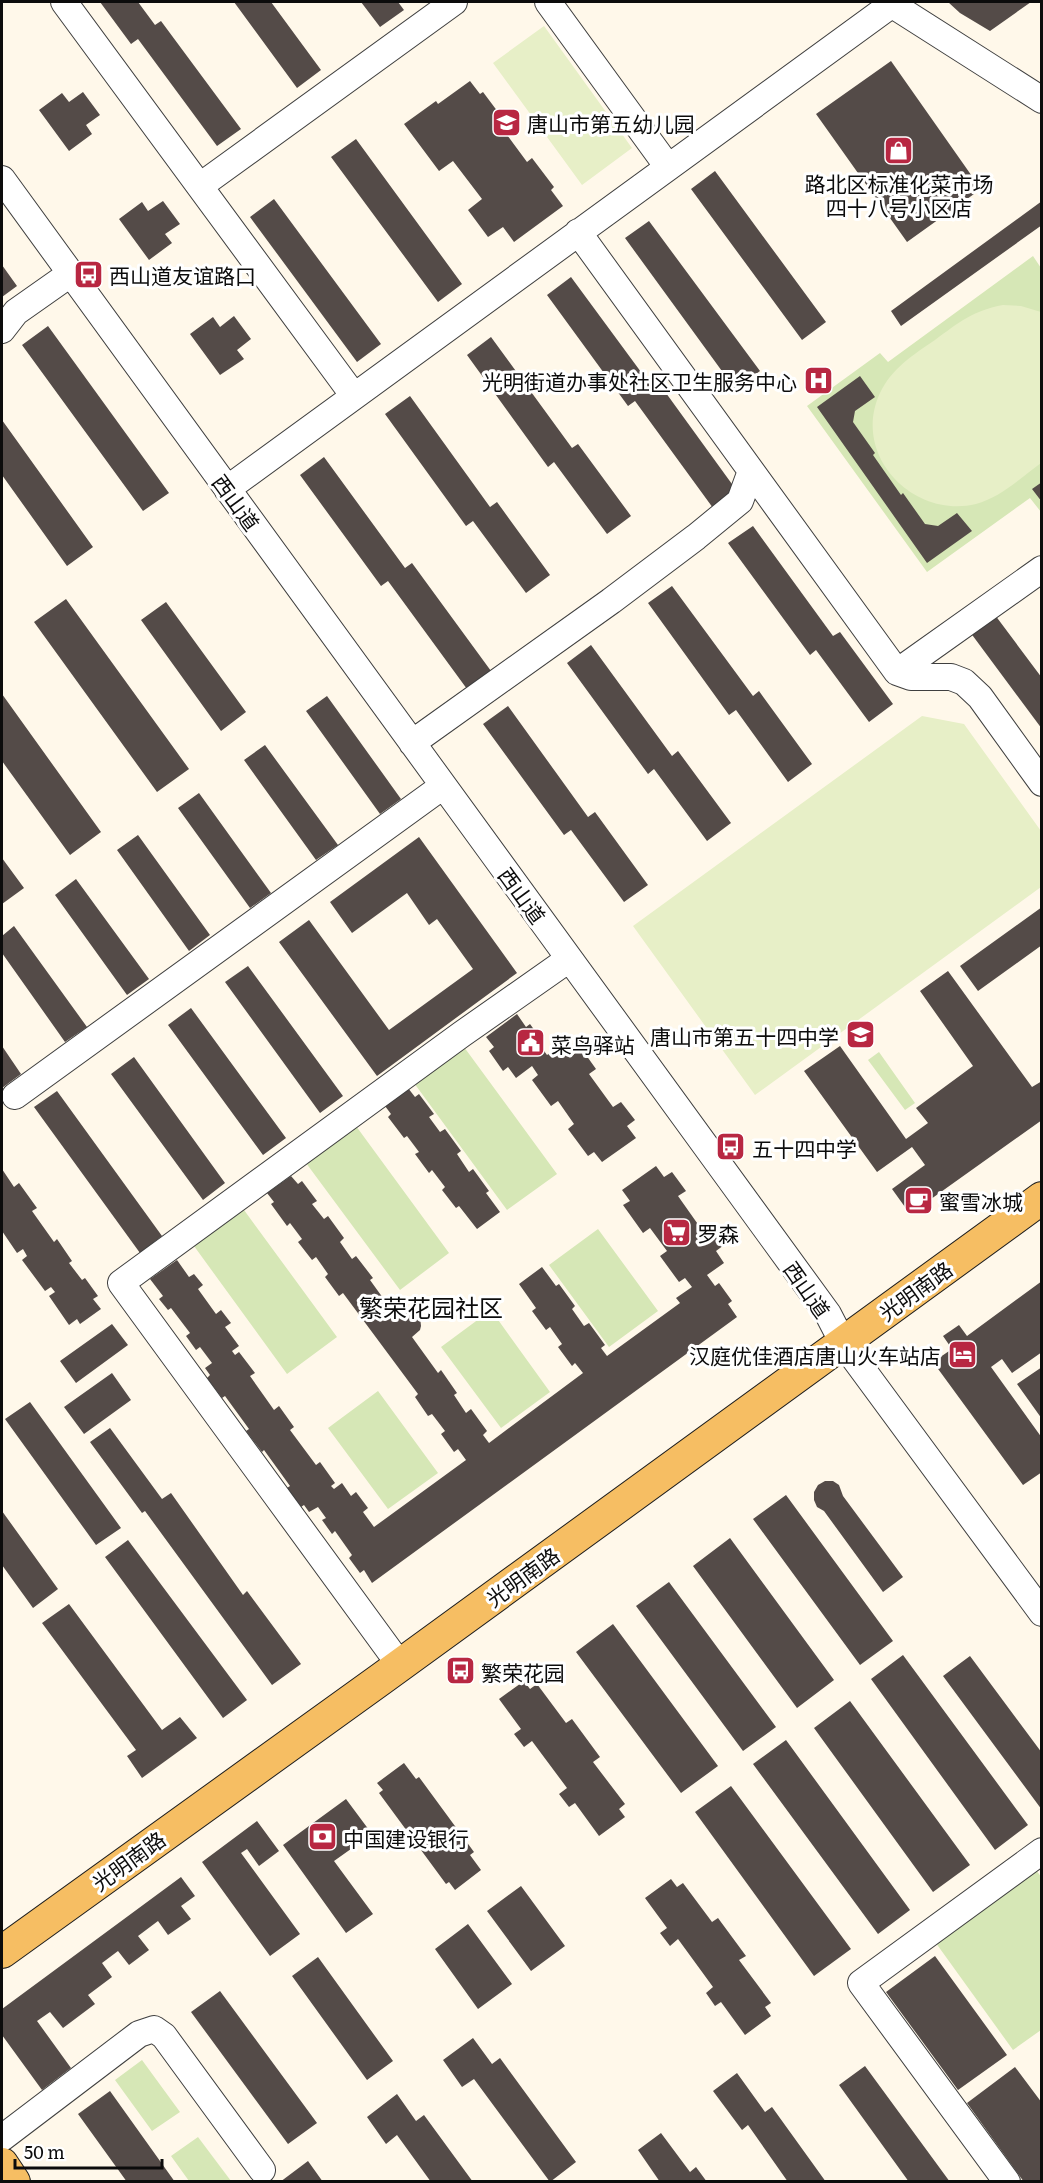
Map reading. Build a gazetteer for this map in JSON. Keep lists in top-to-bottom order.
{
  "streets": {
    "main road": ["光明南路"],
    "street": ["西山道"]
  },
  "crossings": [
    ["西山道", "光明南路"]
  ],
  "districts": ["繁荣花园社区"],
  "places": {
    "school or university": ["唐山市第五幼儿园", "唐山市第五十四中学"],
    "shop": ["路北区标准化菜市场 四十八号小区店"],
    "bus stop": ["西山道友谊路口", "五十四中学", "繁荣花园"],
    "hospital": ["光明街道办事处社区卫生服务中心"],
    "public building": ["菜鸟驿站"],
    "cafe": ["蜜雪冰城"],
    "supermarket": ["罗森"],
    "hotel": ["汉庭优佳酒店唐山火车站店"],
    "bank": ["中国建设银行"]
  },
  "scale_bar": "50 m"
}
